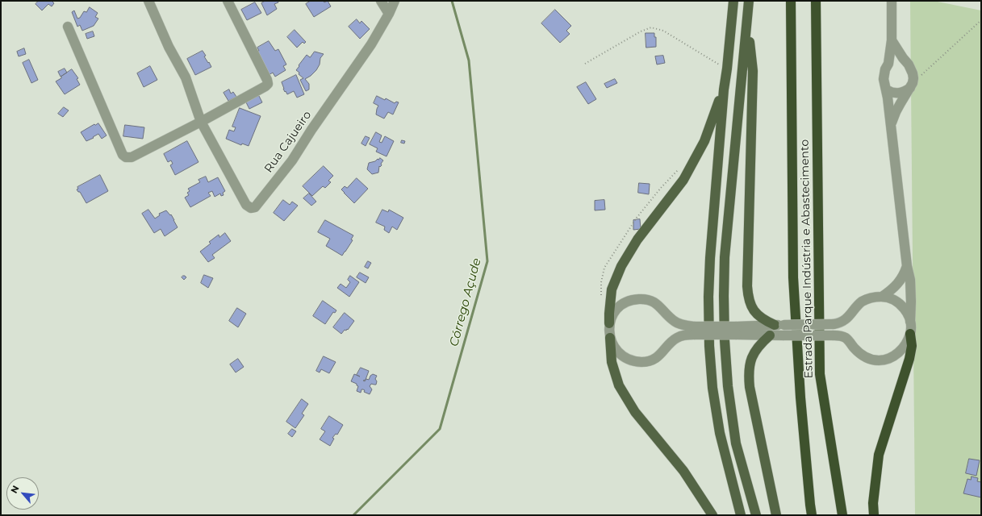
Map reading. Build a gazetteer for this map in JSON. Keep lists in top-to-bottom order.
{
  "streets": {
    "highway": ["Estrada Parque Indústria e Abastecimento"],
    "street": ["Rua Cajueiro"]
  },
  "water": ["Córrego Açude"],
  "north": "top left"
}
